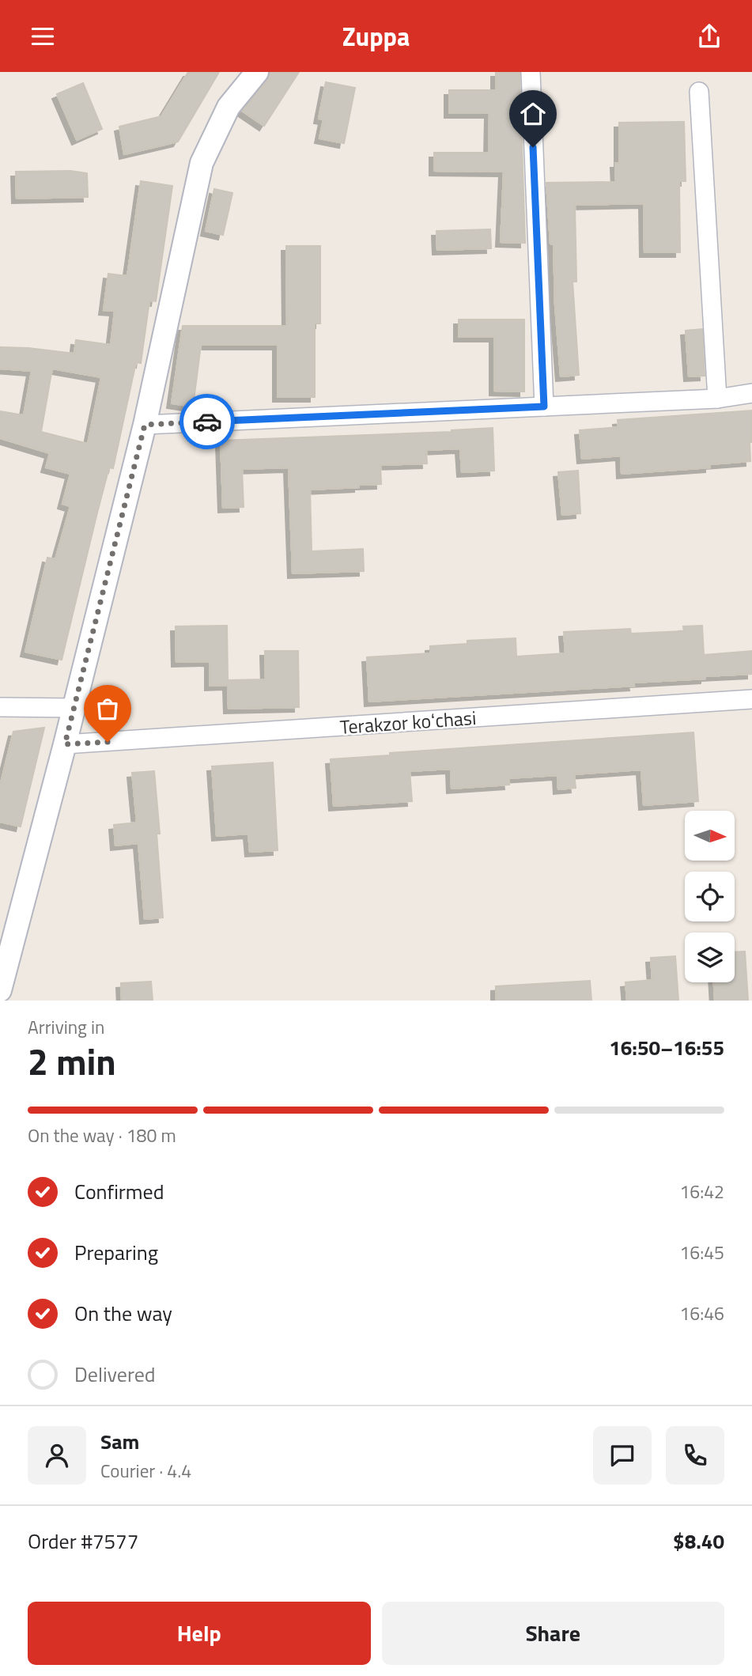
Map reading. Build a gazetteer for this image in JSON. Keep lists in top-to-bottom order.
{
  "streets": {
    "street": ["Terakzor koʻchasi"]
  },
  "north": "right",
  "page": {
    "header": "Zuppa",
    "heading": ["2 min", "Arriving in", "16:50–16:55"],
    "panel": [
      "Sam",
      "Courier · 4.4",
      "Order #7577",
      "$8.40"
    ],
    "bar": "On the way · 180 m",
    "list": [
      ["Confirmed", "16:42"],
      ["Preparing", "16:45"],
      ["On the way", "16:46"],
      "Delivered"
    ],
    "buttons": ["Help", "Share"]
  }
}
